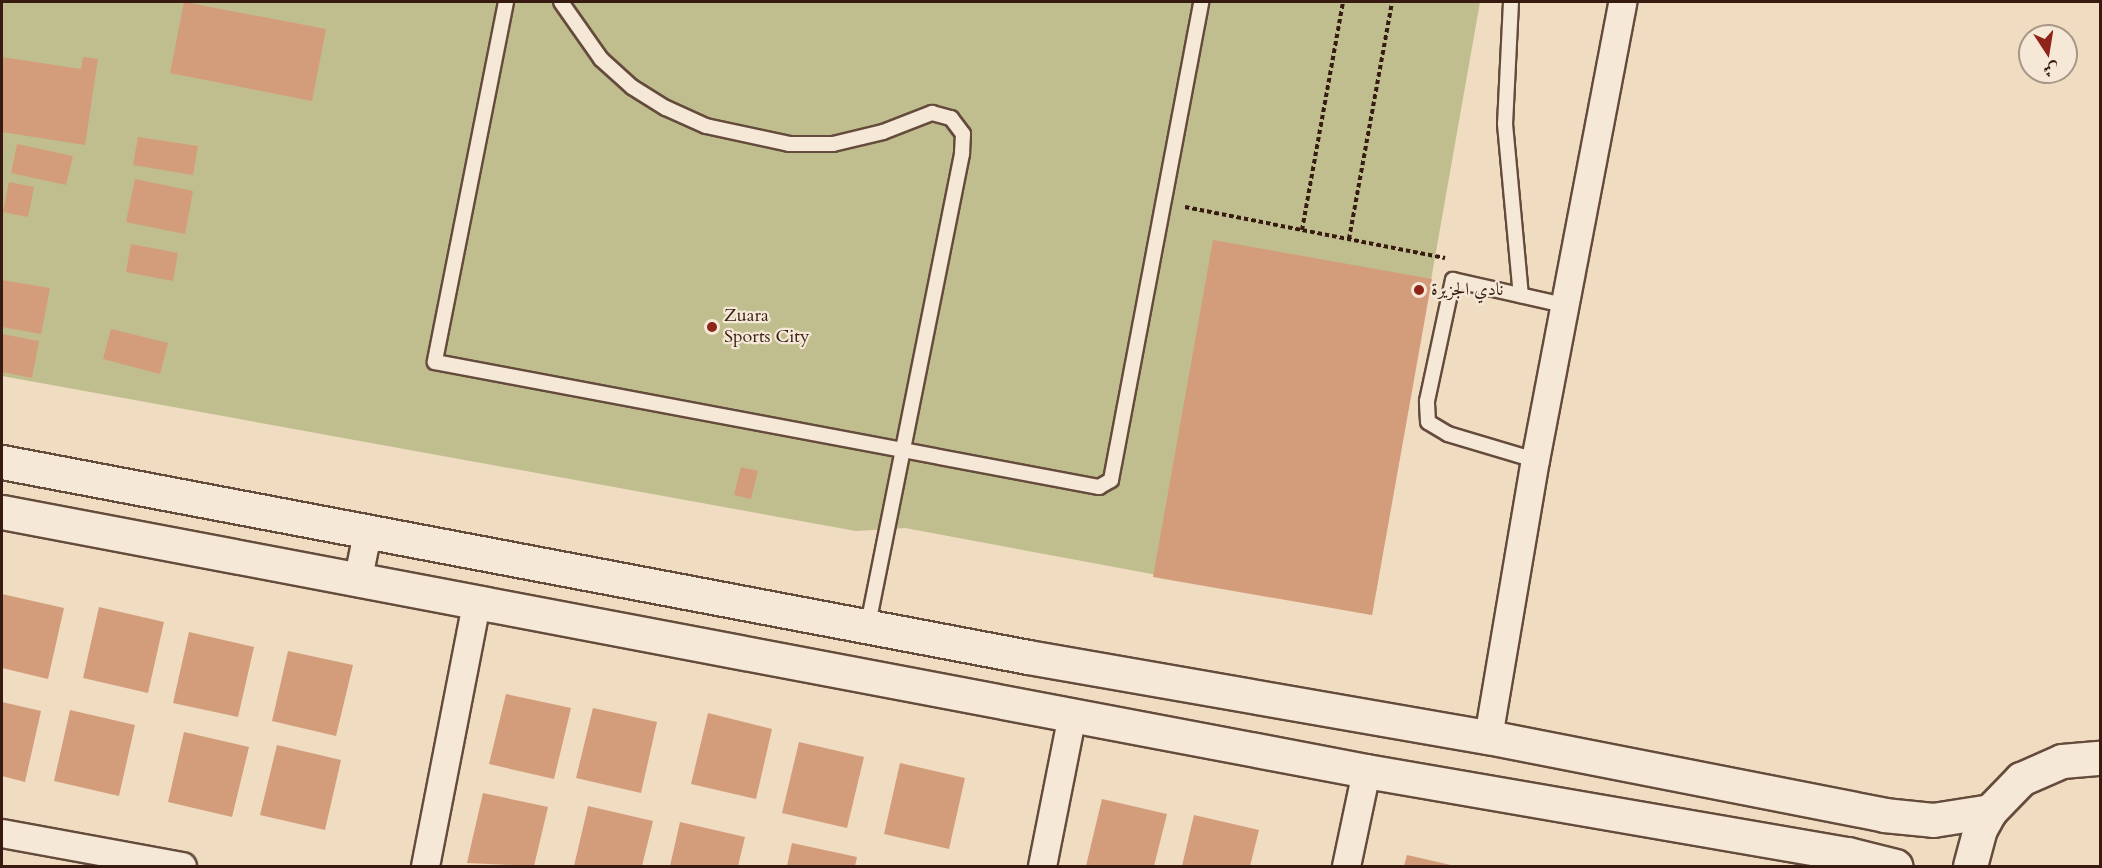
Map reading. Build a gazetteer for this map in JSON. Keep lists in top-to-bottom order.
{
  "places": ["نادي الجزيرة", "Zuara Sports City"],
  "north": "bottom"
}
